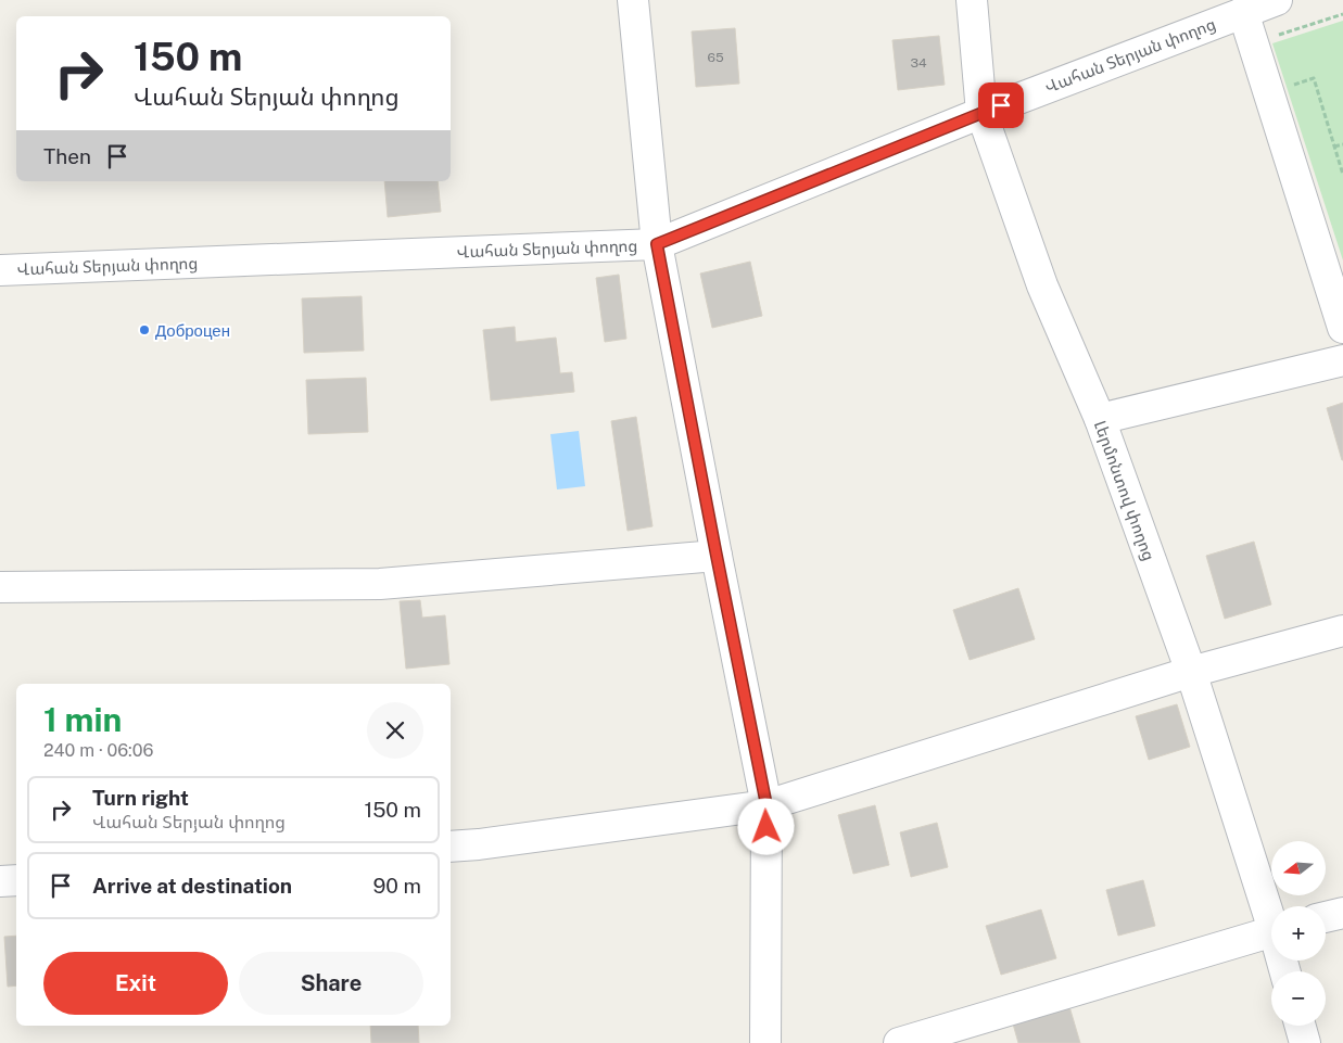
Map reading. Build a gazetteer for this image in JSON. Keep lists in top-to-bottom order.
{
  "streets": {
    "street": ["Վահան Տերյան փողոց", "Լերմոնտով փողոց"]
  },
  "crossings": [
    ["Վահան Տերյան փողոց", "Լերմոնտով փողոց"]
  ],
  "places": ["Доброцен"],
  "house_numbers": ["65", "34"],
  "north": "left",
  "page": {
    "turn": ["150 m", "Վահան Տերյան փողոց"],
    "then": "Then",
    "heading": ["1 min", "240 m · 06:06"],
    "list": [
      {
        "name": "Turn right",
        "note": "Վահան Տերյան փողոց",
        "value": "150 m"
      },
      {
        "name": "Arrive at destination",
        "value": "90 m"
      }
    ],
    "map_buttons": ["+", "−"],
    "buttons": ["Exit", "Share"]
  }
}
